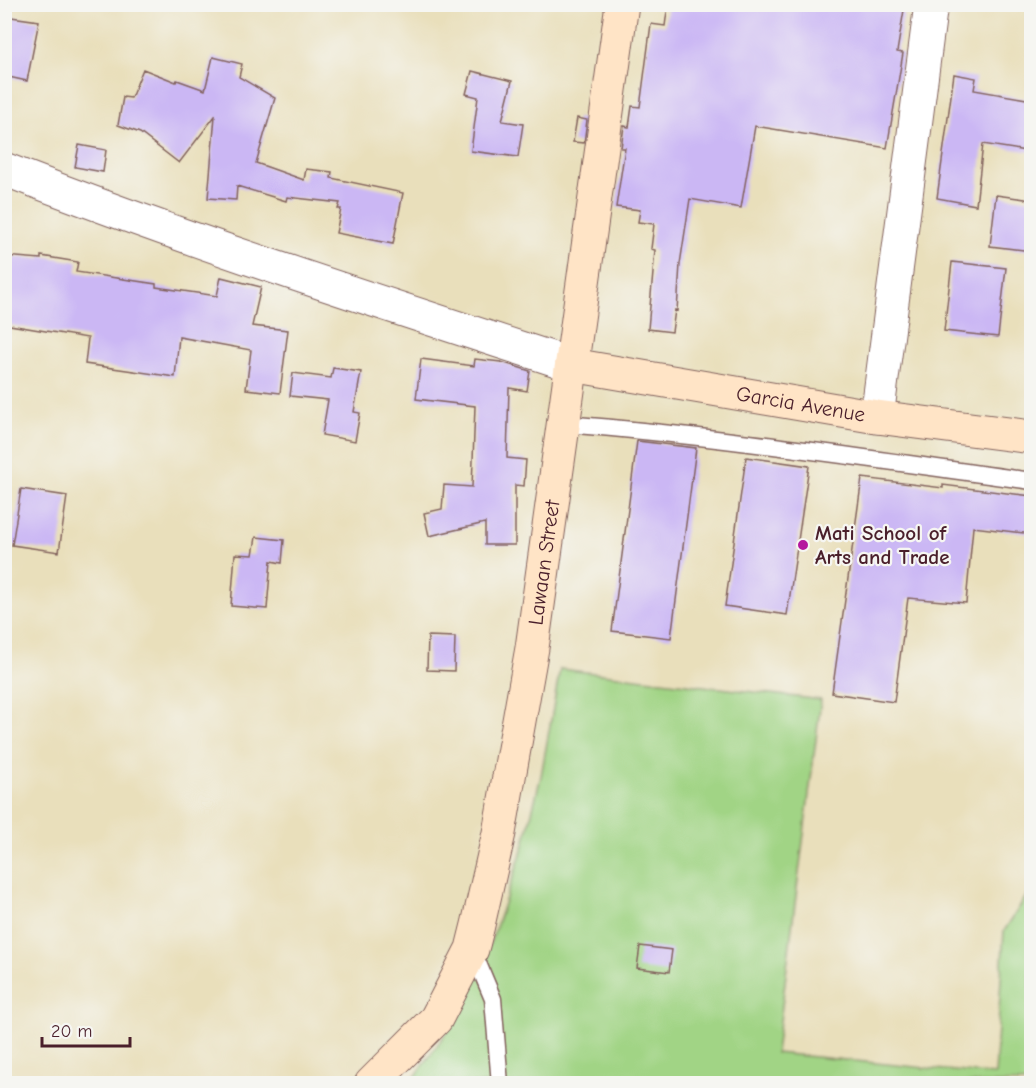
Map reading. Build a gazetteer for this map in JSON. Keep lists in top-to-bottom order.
{
  "streets": {
    "street": ["Garcia Avenue", "Lawaan Street"]
  },
  "crossings": [
    ["Garcia Avenue", "Lawaan Street"]
  ],
  "places": ["Mati School of Arts and Trade"],
  "scale_bar": "20 m"
}
